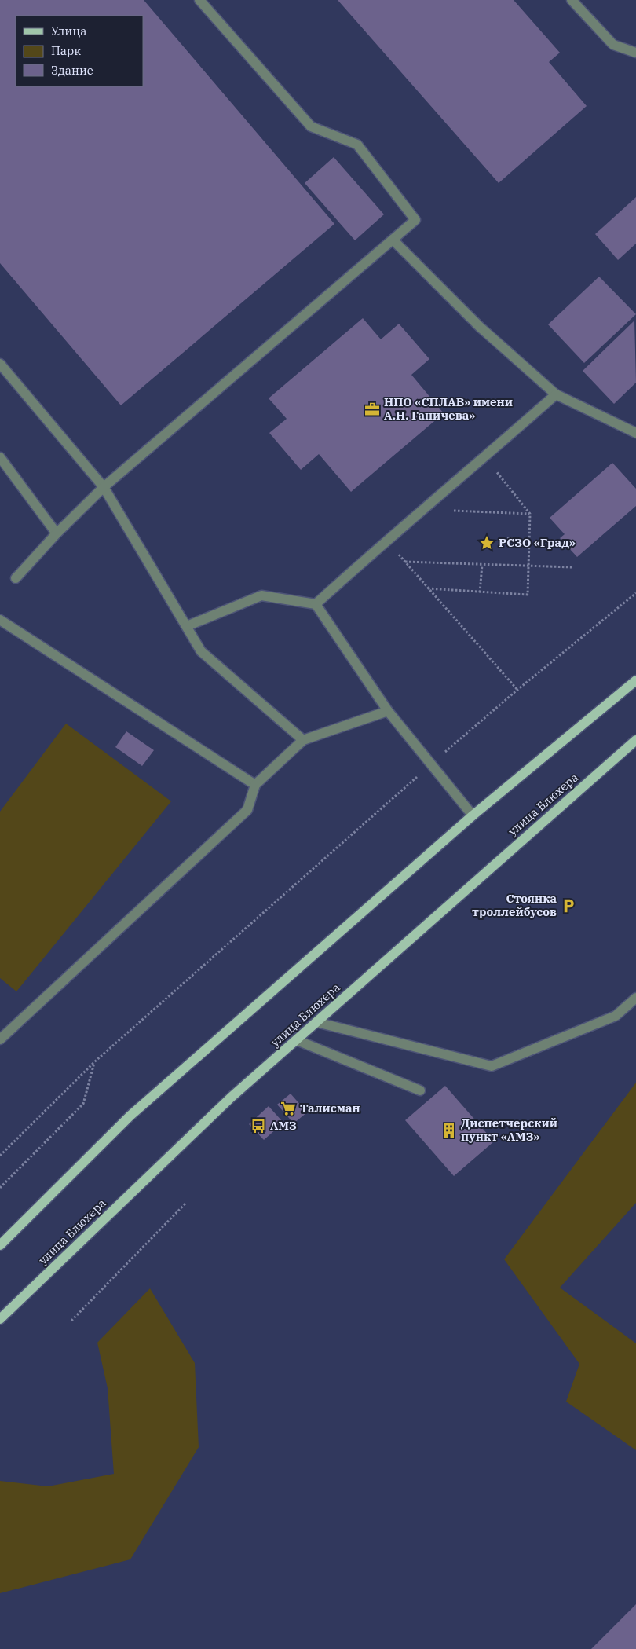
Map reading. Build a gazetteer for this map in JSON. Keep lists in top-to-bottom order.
{
  "streets": {
    "main road": ["улица Блюхера"]
  },
  "places": {
    "office": ["НПО «СПЛАВ» имени А.Н. Ганичева»"],
    "place": ["РСЗО «Град»"],
    "parking": ["Стоянка троллейбусов"],
    "supermarket": ["Талисман"],
    "bus stop": ["АМЗ"],
    "building": ["Диспетчерский пункт «АМЗ»"]
  },
  "legend": ["Улица", "Парк", "Здание"]
}
